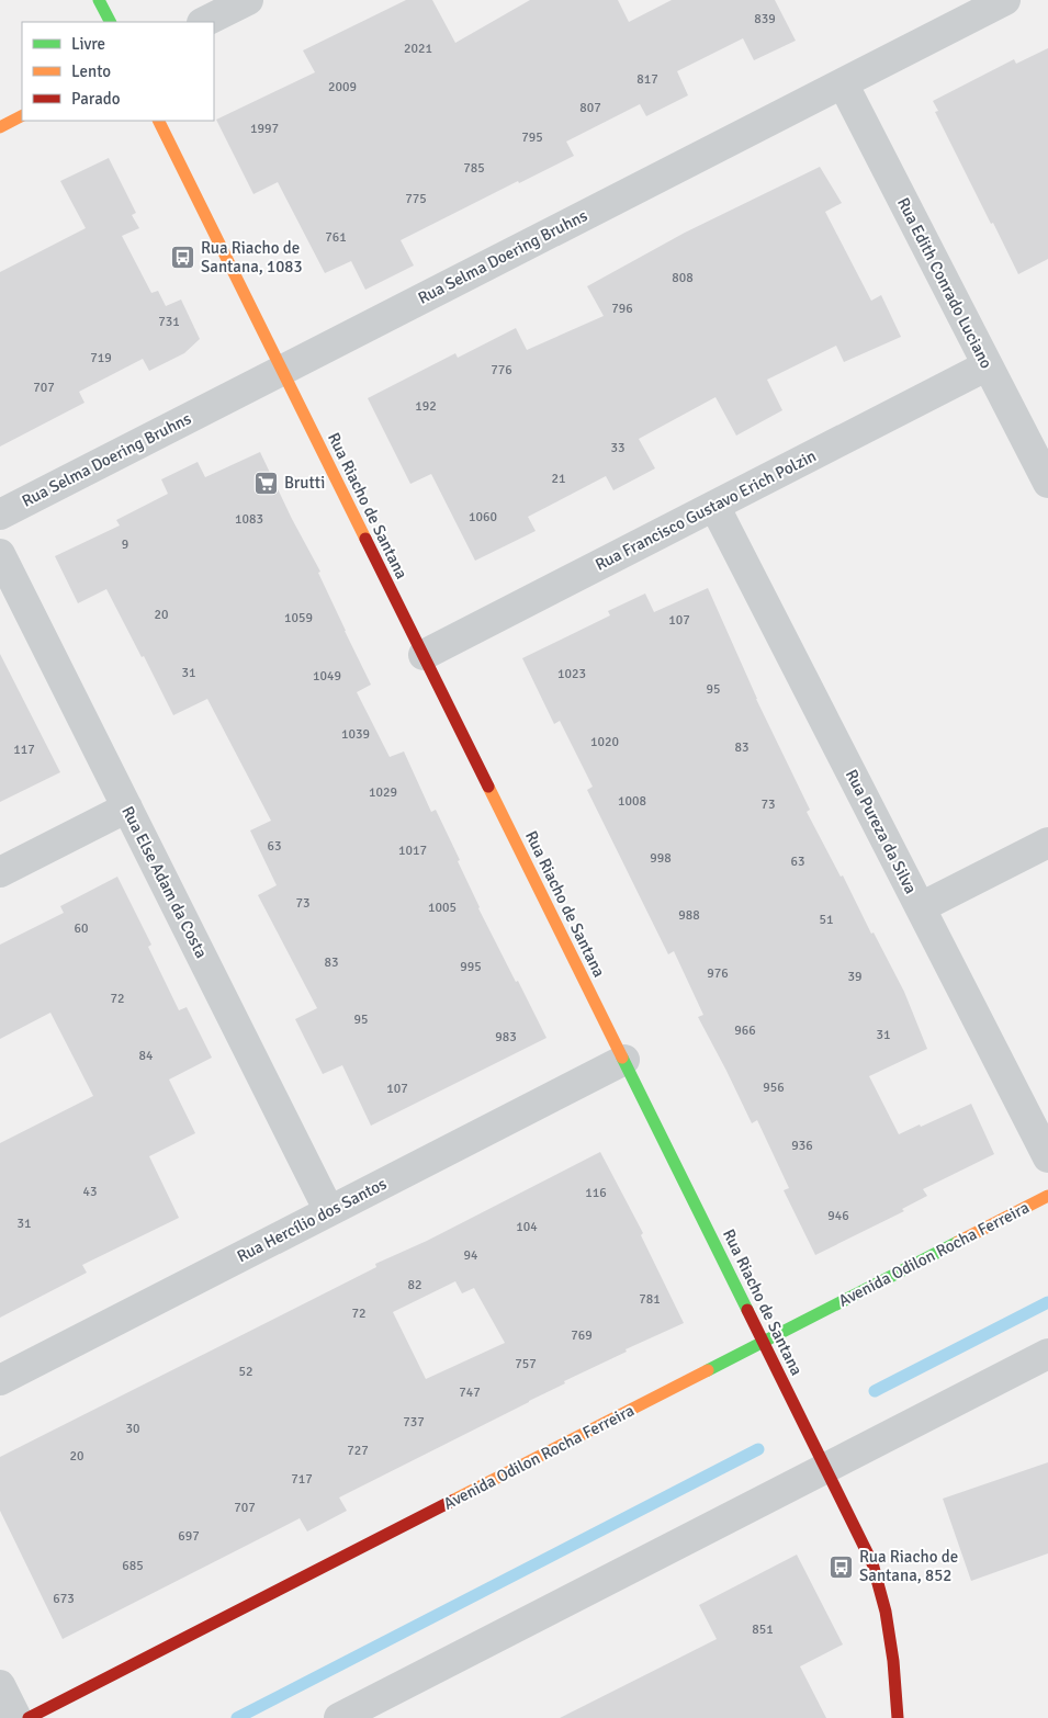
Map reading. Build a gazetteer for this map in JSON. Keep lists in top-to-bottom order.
{
  "streets": {
    "street": [
      "Rua Selma Doering Bruhns",
      "Rua Edith Conrado Luciano",
      "Rua Riacho de Santana",
      "Rua Francisco Gustavo Erich Polzin",
      "Rua Pureza da Silva",
      "Rua Else Adam da Costa",
      "Rua Hercílio dos Santos",
      "Avenida Odilon Rocha Ferreira"
    ]
  },
  "crossings": [
    ["Rua Selma Doering Bruhns", "Rua Edith Conrado Luciano"],
    ["Rua Selma Doering Bruhns", "Rua Riacho de Santana"],
    ["Rua Edith Conrado Luciano", "Rua Francisco Gustavo Erich Polzin"],
    ["Rua Riacho de Santana", "Rua Francisco Gustavo Erich Polzin"],
    ["Rua Riacho de Santana", "Rua Hercílio dos Santos"],
    ["Rua Riacho de Santana", "Avenida Odilon Rocha Ferreira"],
    ["Rua Francisco Gustavo Erich Polzin", "Rua Pureza da Silva"],
    ["Rua Else Adam da Costa", "Rua Hercílio dos Santos"]
  ],
  "places": {
    "bus stop": ["Rua Riacho de Santana, 1083", "Rua Riacho de Santana, 852"],
    "supermarket": ["Brutti"]
  },
  "house_numbers": [
    "839",
    "2021",
    "817",
    "2009",
    "807",
    "1997",
    "795",
    "785",
    "775",
    "761",
    "808",
    "796",
    "731",
    "719",
    "776",
    "707",
    "192",
    "33",
    "21",
    "1060",
    "1083",
    "9",
    "20",
    "1059",
    "107",
    "31",
    "1023",
    "1049",
    "95",
    "1039",
    "1020",
    "83",
    "117",
    "1029",
    "1008",
    "73",
    "63",
    "1017",
    "998",
    "63",
    "73",
    "1005",
    "988",
    "51",
    "60",
    "83",
    "995",
    "976",
    "39",
    "72",
    "95",
    "966",
    "31",
    "983",
    "84",
    "956",
    "107",
    "936",
    "43",
    "116",
    "946",
    "31",
    "104",
    "94",
    "82",
    "781",
    "72",
    "769",
    "757",
    "52",
    "747",
    "737",
    "30",
    "727",
    "20",
    "717",
    "707",
    "697",
    "685",
    "673",
    "851"
  ],
  "legend": ["Livre", "Lento", "Parado"]
}
